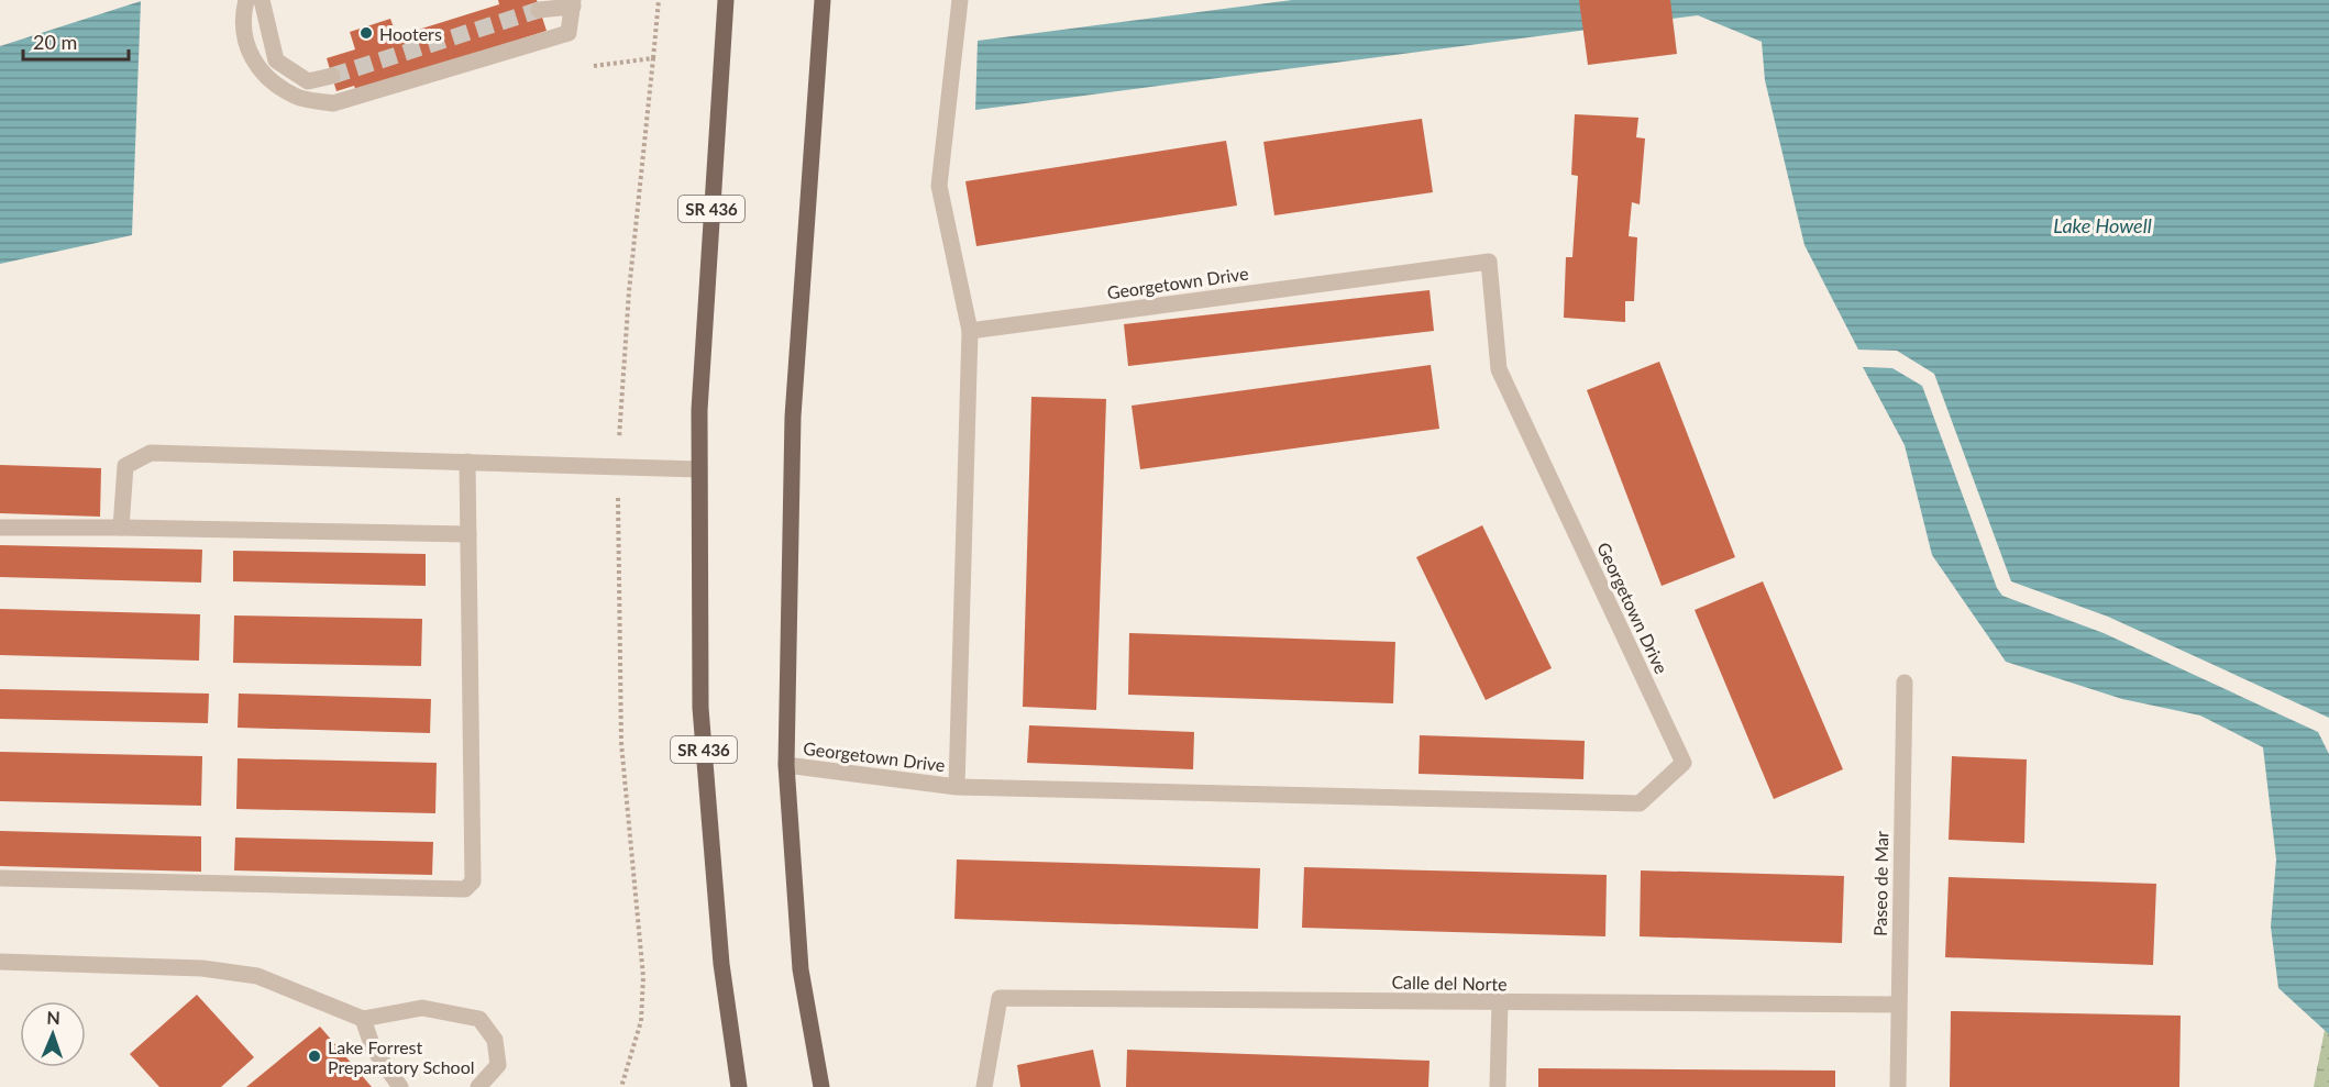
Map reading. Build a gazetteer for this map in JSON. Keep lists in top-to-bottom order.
{
  "streets": {
    "main road": ["SR 436"],
    "street": ["Georgetown Drive", "Paseo de Mar", "Calle del Norte"]
  },
  "crossings": [
    ["Paseo de Mar", "Calle del Norte"]
  ],
  "water": ["Lake Howell"],
  "places": ["Hooters", "Lake Forrest Preparatory School"],
  "scale_bar": "20 m",
  "north": "top"
}
